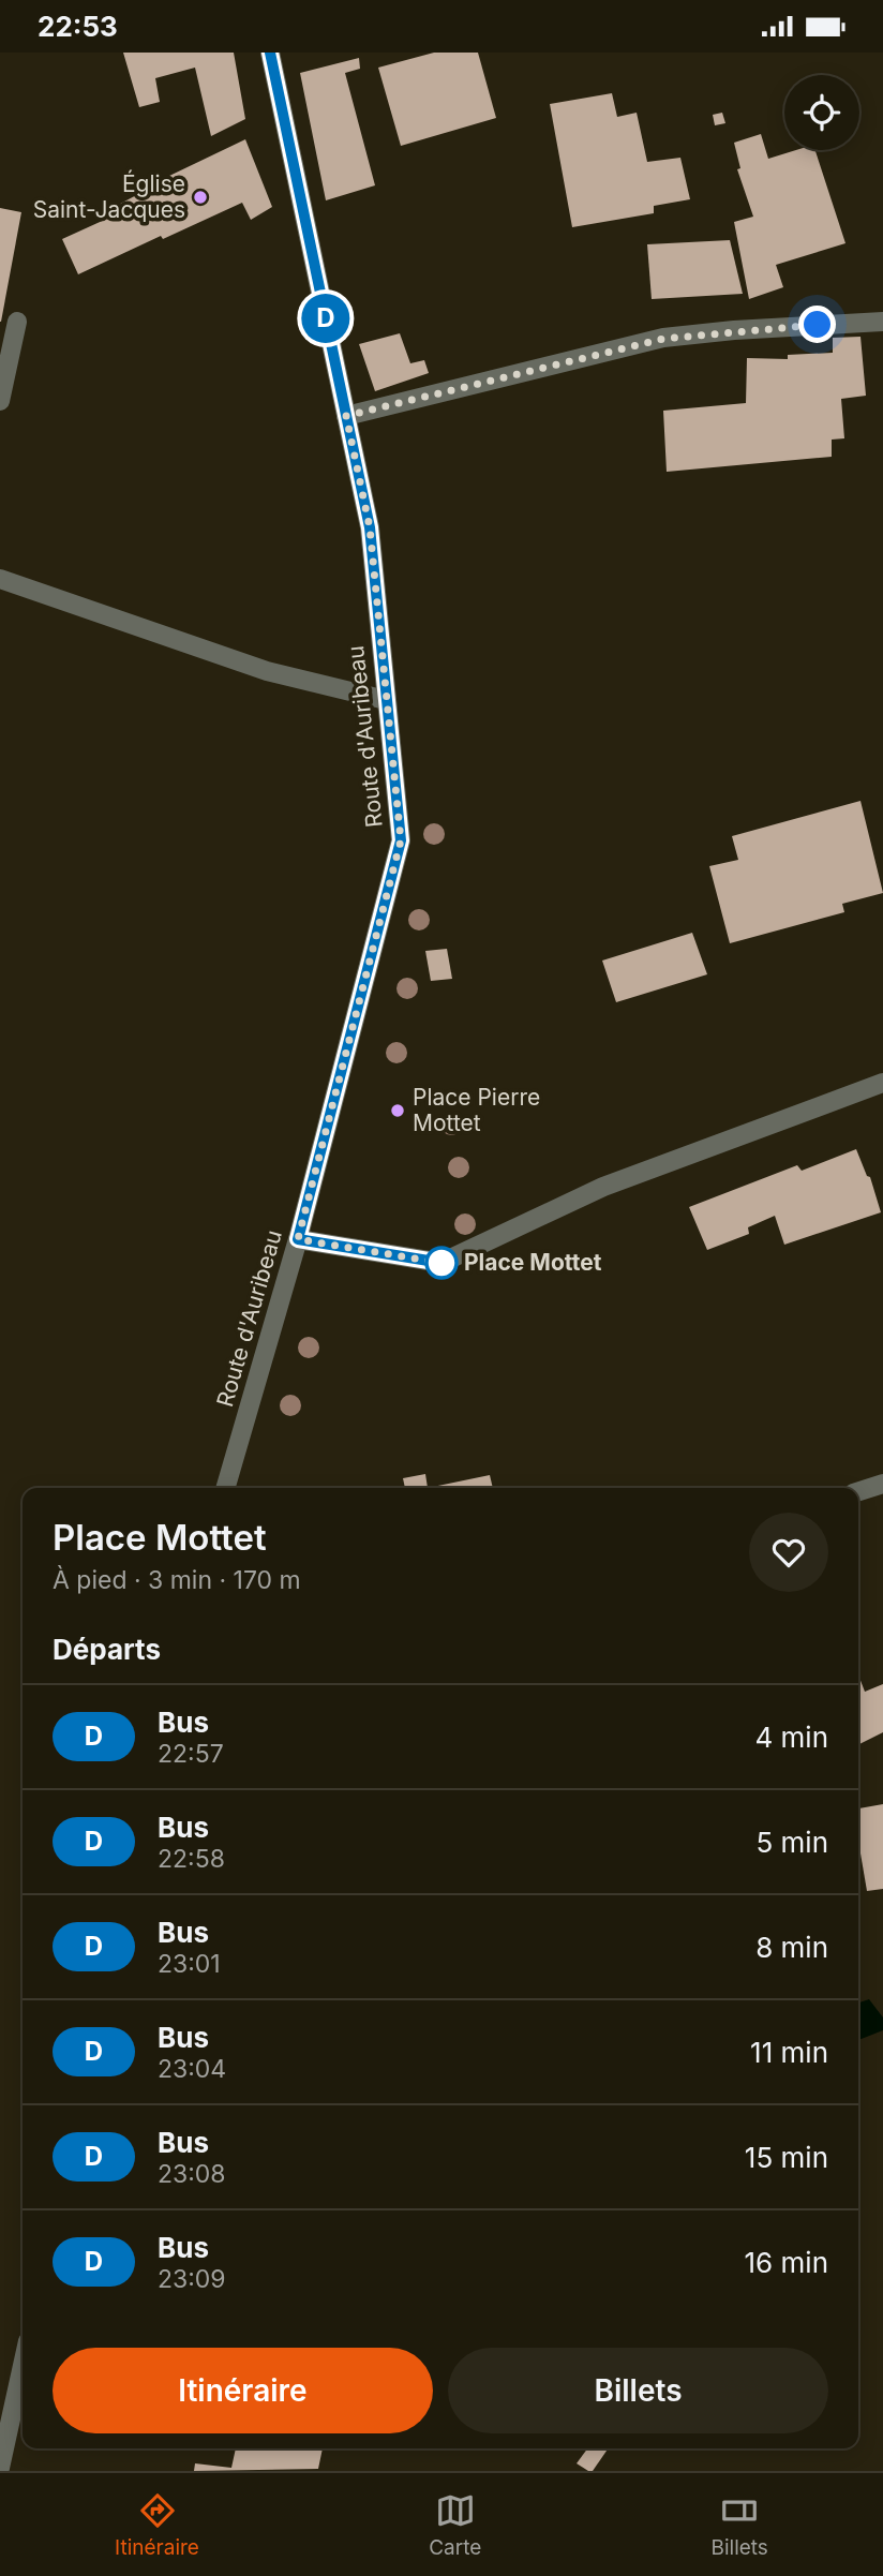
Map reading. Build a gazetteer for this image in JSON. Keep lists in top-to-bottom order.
{
  "streets": {
    "street": ["Route d'Auribeau"]
  },
  "places": ["Église Saint-Jacques", "Place Pierre Mottet", "Place Mottet"],
  "lines": ["bus line D"],
  "page": {
    "status": "22:53",
    "on_map": "D",
    "heading": [
      ["Place Mottet", "À pied · 3 min · 170 m"],
      "Départs"
    ],
    "list": [
      {
        "mark": "D",
        "name": "Bus",
        "note": "22:57",
        "value": "4 min"
      },
      {
        "mark": "D",
        "name": "Bus",
        "note": "22:58",
        "value": "5 min"
      },
      {
        "mark": "D",
        "name": "Bus",
        "note": "23:01",
        "value": "8 min"
      },
      {
        "mark": "D",
        "name": "Bus",
        "note": "23:04",
        "value": "11 min"
      },
      {
        "mark": "D",
        "name": "Bus",
        "note": "23:08",
        "value": "15 min"
      },
      {
        "mark": "D",
        "name": "Bus",
        "note": "23:09",
        "value": "16 min"
      }
    ],
    "buttons": ["Itinéraire", "Billets"],
    "tabs": ["Itinéraire", "Carte", "Billets"]
  }
}
